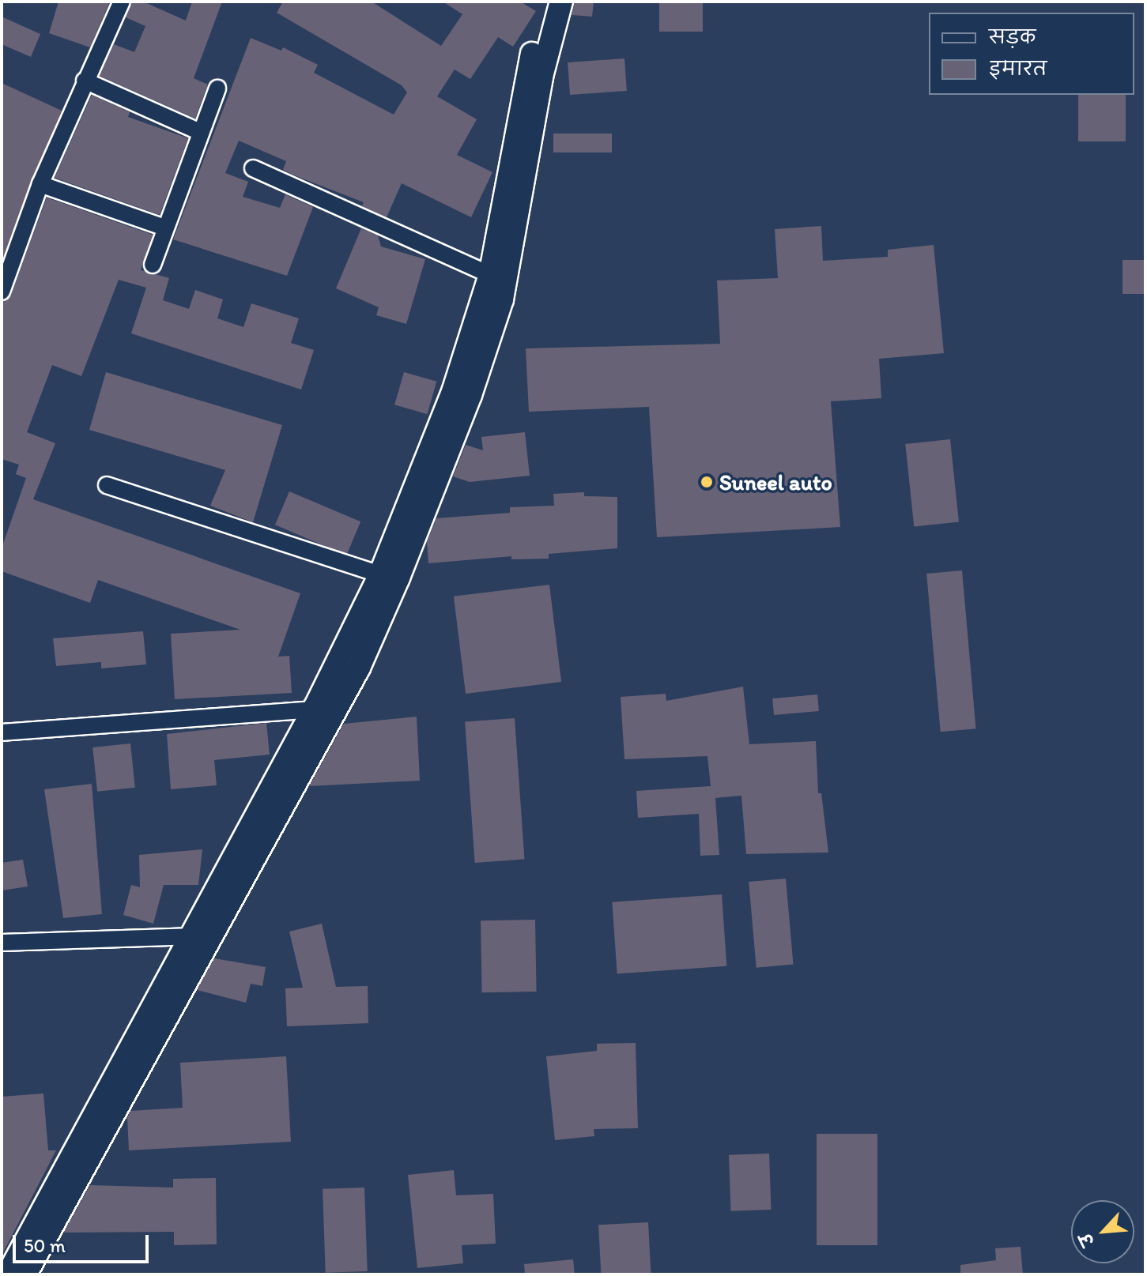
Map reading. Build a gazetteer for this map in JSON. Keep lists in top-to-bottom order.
{
  "places": ["Suneel auto"],
  "legend": ["सड़क", "इमारत"],
  "scale_bar": "50 m",
  "north": "bottom left"
}
